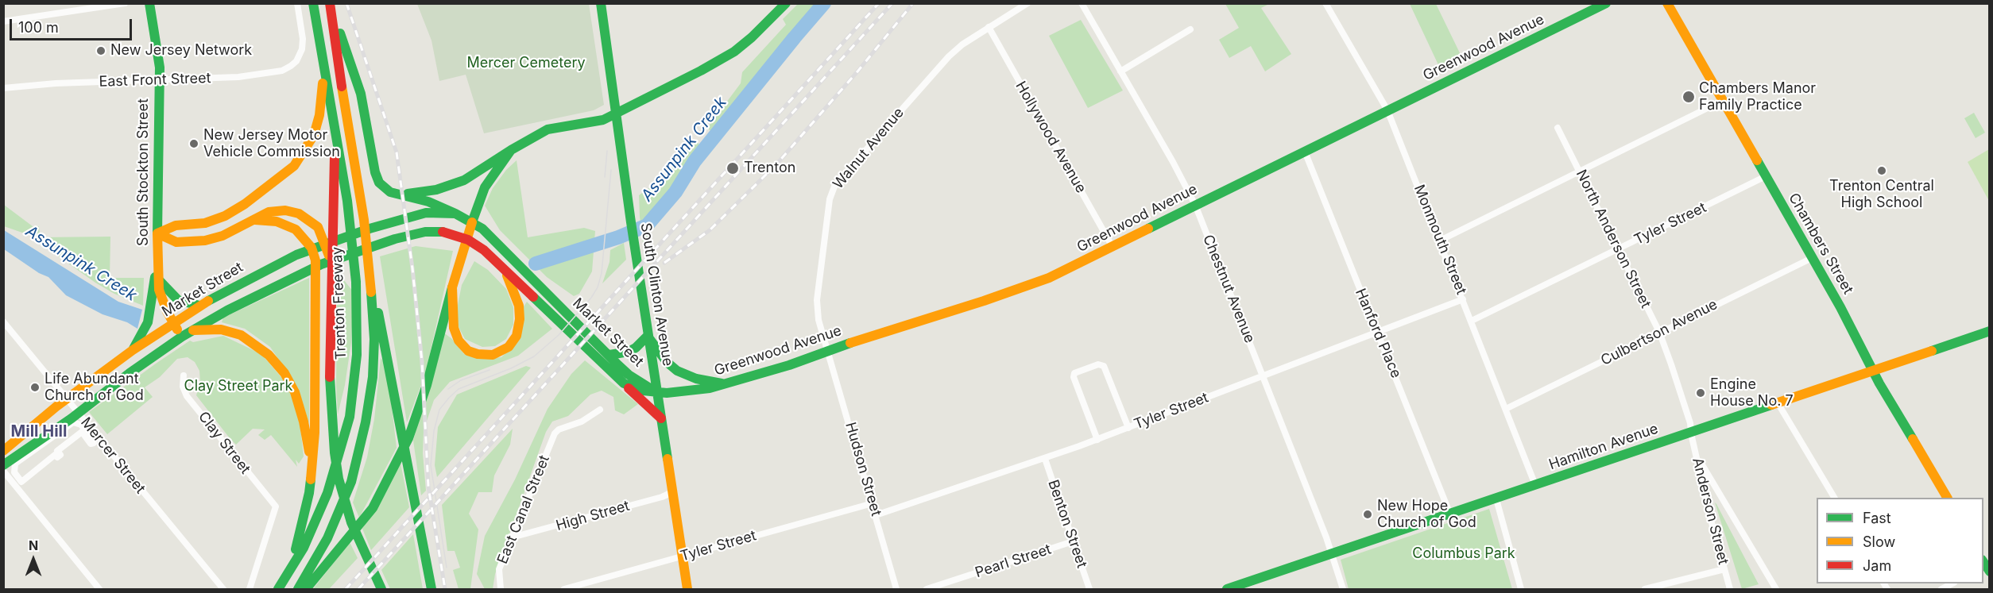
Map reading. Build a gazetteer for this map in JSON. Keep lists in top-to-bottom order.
{
  "streets": {
    "main road": [
      "Greenwood Avenue",
      "South Stockton Street",
      "Chambers Street",
      "Market Street",
      "South Clinton Avenue",
      "Trenton Freeway",
      "Hamilton Avenue"
    ],
    "street": [
      "East Front Street",
      "Hollywood Avenue",
      "Walnut Avenue",
      "Tyler Street",
      "North Anderson Street",
      "Monmouth Street",
      "Chestnut Avenue",
      "Culbertson Avenue",
      "Hanford Place",
      "Clay Street",
      "Mercer Street",
      "Hudson Street",
      "East Canal Street",
      "Anderson Street",
      "High Street",
      "Benton Street",
      "Pearl Street"
    ]
  },
  "crossings": [
    ["Greenwood Avenue", "Hollywood Avenue"],
    ["Greenwood Avenue", "Walnut Avenue"],
    ["Greenwood Avenue", "Monmouth Street"],
    ["Greenwood Avenue", "Chestnut Avenue"],
    ["Greenwood Avenue", "Market Street"],
    ["Greenwood Avenue", "South Clinton Avenue"],
    ["Greenwood Avenue", "Hanford Place"],
    ["Greenwood Avenue", "Hudson Street"],
    ["East Front Street", "South Stockton Street"],
    ["Hollywood Avenue", "Walnut Avenue"],
    ["Walnut Avenue", "Hudson Street"],
    ["South Stockton Street", "Market Street"],
    ["Tyler Street", "North Anderson Street"],
    ["Tyler Street", "Monmouth Street"],
    ["Tyler Street", "Chambers Street"],
    ["Tyler Street", "Chestnut Avenue"],
    ["Tyler Street", "South Clinton Avenue"],
    ["Tyler Street", "Hanford Place"],
    ["Tyler Street", "Hudson Street"],
    ["Tyler Street", "Benton Street"],
    ["North Anderson Street", "Culbertson Avenue"],
    ["North Anderson Street", "Hamilton Avenue"],
    ["North Anderson Street", "Anderson Street"],
    ["Monmouth Street", "Culbertson Avenue"],
    ["Monmouth Street", "Hamilton Avenue"],
    ["Chambers Street", "Culbertson Avenue"],
    ["Chambers Street", "Hamilton Avenue"],
    ["Chestnut Avenue", "Hamilton Avenue"],
    ["Market Street", "South Clinton Avenue"],
    ["Market Street", "Mercer Street"],
    ["South Clinton Avenue", "High Street"],
    ["Hanford Place", "Hamilton Avenue"],
    ["Hamilton Avenue", "Anderson Street"],
    ["East Canal Street", "High Street"],
    ["Benton Street", "Pearl Street"]
  ],
  "districts": ["Mill Hill"],
  "water": ["Assunpink Creek"],
  "parks": ["Mercer Cemetery", "Clay Street Park", "Columbus Park"],
  "places": [
    "New Jersey Network",
    "Chambers Manor Family Practice",
    "New Jersey Motor Vehicle Commission",
    "Trenton",
    "Trenton Central High School",
    "Life Abundant Church of God",
    "Engine House No. 7",
    "New Hope Church of God"
  ],
  "legend": ["Fast", "Slow", "Jam"],
  "scale_bar": "100 m",
  "north": "top"
}
